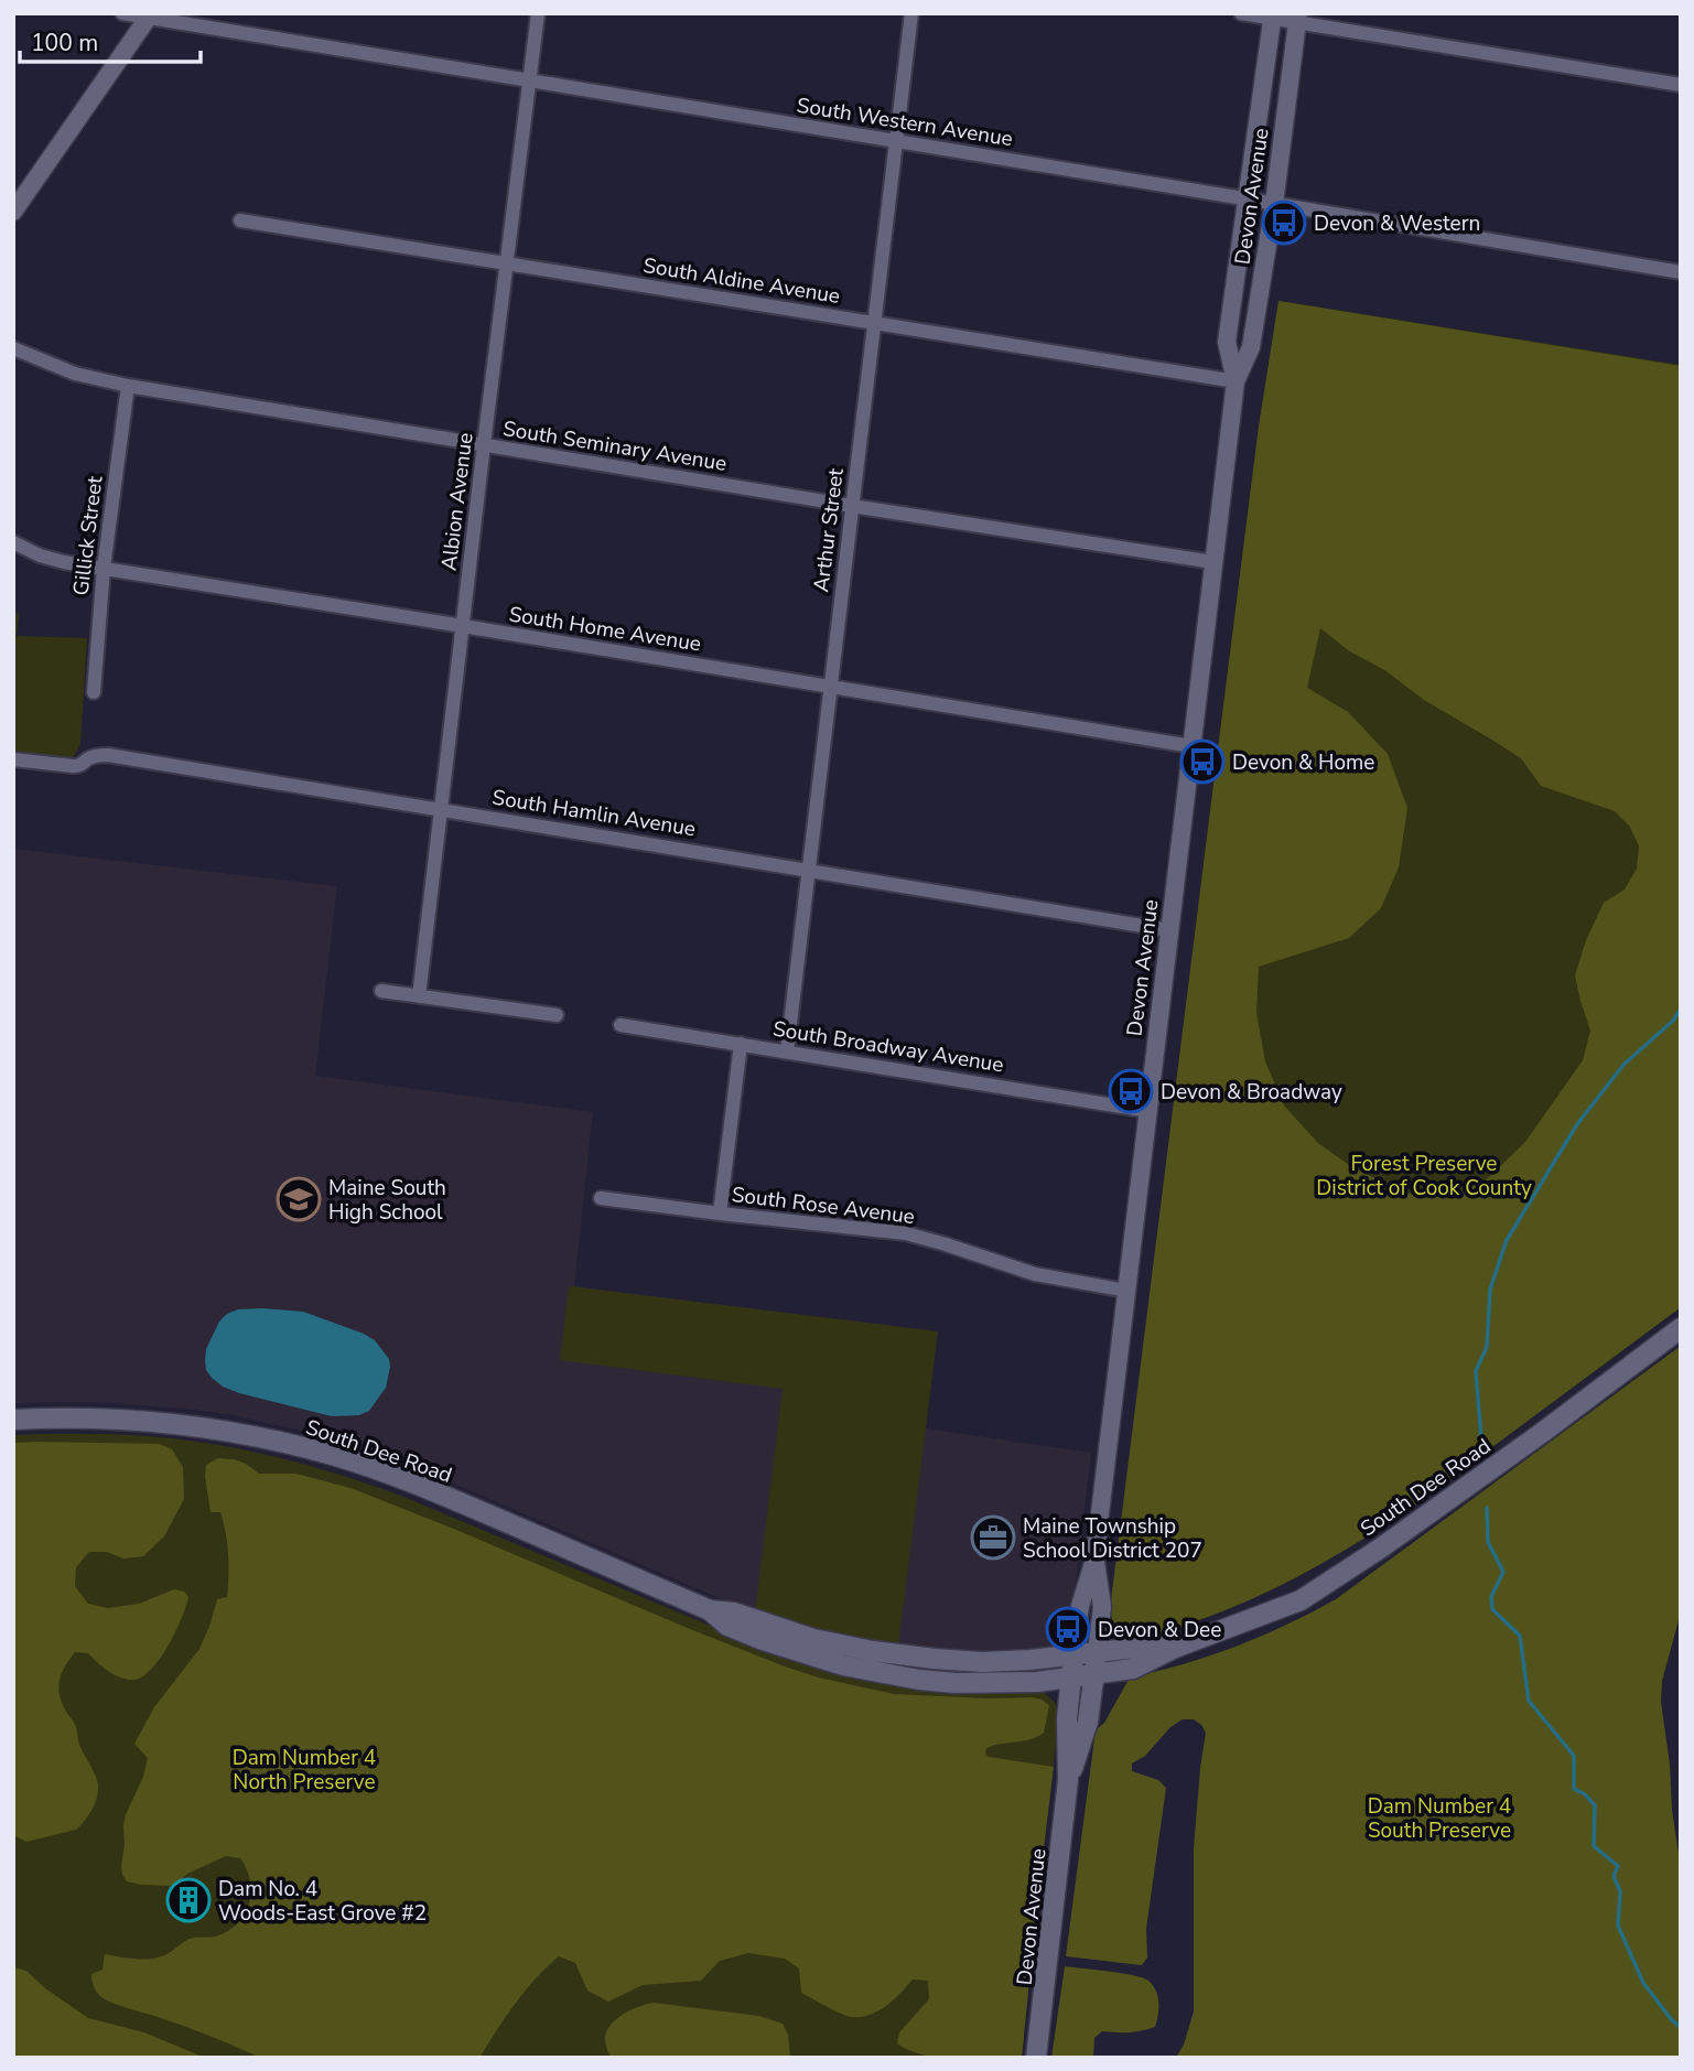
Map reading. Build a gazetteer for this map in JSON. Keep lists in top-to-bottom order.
{
  "streets": {
    "main road": ["Devon Avenue", "South Dee Road"],
    "street": [
      "South Western Avenue",
      "South Aldine Avenue",
      "South Seminary Avenue",
      "Albion Avenue",
      "Arthur Street",
      "Gillick Street",
      "South Home Avenue",
      "South Hamlin Avenue",
      "South Broadway Avenue",
      "South Rose Avenue"
    ]
  },
  "crossings": [
    ["South Western Avenue", "Devon Avenue"],
    ["South Western Avenue", "Albion Avenue"],
    ["South Western Avenue", "Arthur Street"],
    ["Devon Avenue", "South Aldine Avenue"],
    ["Devon Avenue", "South Seminary Avenue"],
    ["Devon Avenue", "South Home Avenue"],
    ["Devon Avenue", "South Hamlin Avenue"],
    ["Devon Avenue", "South Broadway Avenue"],
    ["Devon Avenue", "South Rose Avenue"],
    ["Devon Avenue", "South Dee Road"],
    ["South Aldine Avenue", "Albion Avenue"],
    ["South Aldine Avenue", "Arthur Street"],
    ["South Seminary Avenue", "Albion Avenue"],
    ["South Seminary Avenue", "Arthur Street"],
    ["South Seminary Avenue", "Gillick Street"],
    ["Albion Avenue", "South Home Avenue"],
    ["Albion Avenue", "South Hamlin Avenue"],
    ["Arthur Street", "South Home Avenue"],
    ["Arthur Street", "South Hamlin Avenue"],
    ["Arthur Street", "South Broadway Avenue"],
    ["Gillick Street", "South Home Avenue"]
  ],
  "parks": ["Forest Preserve District of Cook County", "Dam Number 4 North Preserve", "Dam Number 4 South Preserve"],
  "places": {
    "bus stop": [
      "Devon & Western",
      "Devon & Home",
      "Devon & Broadway",
      "Devon & Dee"
    ],
    "school or university": ["Maine South High School"],
    "office": ["Maine Township School District 207"],
    "building": ["Dam No. 4 Woods-East Grove #2"]
  },
  "scale_bar": "100 m"
}
